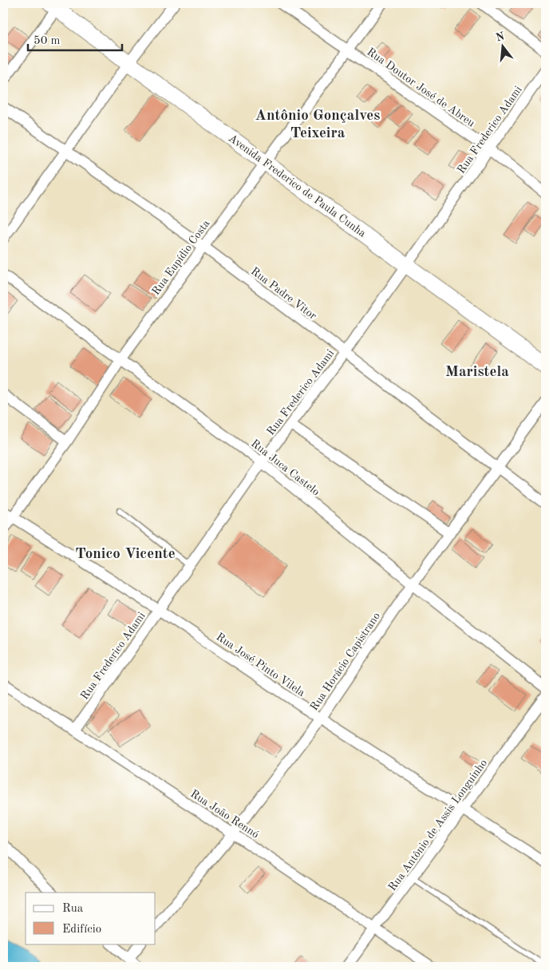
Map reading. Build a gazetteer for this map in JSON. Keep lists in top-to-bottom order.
{
  "streets": {
    "main road": ["Avenida Frederico de Paula Cunha"],
    "street": [
      "Rua Doutor José de Abreu",
      "Rua Frederico Adami",
      "Rua Eupídio Costa",
      "Rua Padre Vitor",
      "Rua Juca Castelo",
      "Rua Horácio Capistrano",
      "Rua José Pinto Vilela",
      "Rua João Rennó",
      "Rua Antônio de Assis Longuinho"
    ]
  },
  "crossings": [
    ["Rua Doutor José de Abreu", "Rua Frederico Adami"],
    ["Rua Doutor José de Abreu", "Rua Eupídio Costa"],
    ["Rua Frederico Adami", "Avenida Frederico de Paula Cunha"],
    ["Rua Frederico Adami", "Rua Padre Vitor"],
    ["Rua Frederico Adami", "Rua Juca Castelo"],
    ["Rua Frederico Adami", "Rua José Pinto Vilela"],
    ["Rua Frederico Adami", "Rua João Rennó"],
    ["Avenida Frederico de Paula Cunha", "Rua Eupídio Costa"],
    ["Rua Eupídio Costa", "Rua Padre Vitor"],
    ["Rua Eupídio Costa", "Rua Juca Castelo"],
    ["Rua Eupídio Costa", "Rua José Pinto Vilela"],
    ["Rua Padre Vitor", "Rua Horácio Capistrano"],
    ["Rua Juca Castelo", "Rua Horácio Capistrano"],
    ["Rua Horácio Capistrano", "Rua José Pinto Vilela"],
    ["Rua Horácio Capistrano", "Rua João Rennó"],
    ["Rua José Pinto Vilela", "Rua Antônio de Assis Longuinho"],
    ["Rua João Rennó", "Rua Antônio de Assis Longuinho"]
  ],
  "districts": ["Antônio Gonçalves Teixeira", "Maristela", "Tonico Vicente"],
  "legend": ["Rua", "Edifício"],
  "scale_bar": "50 m",
  "north": "top"
}
